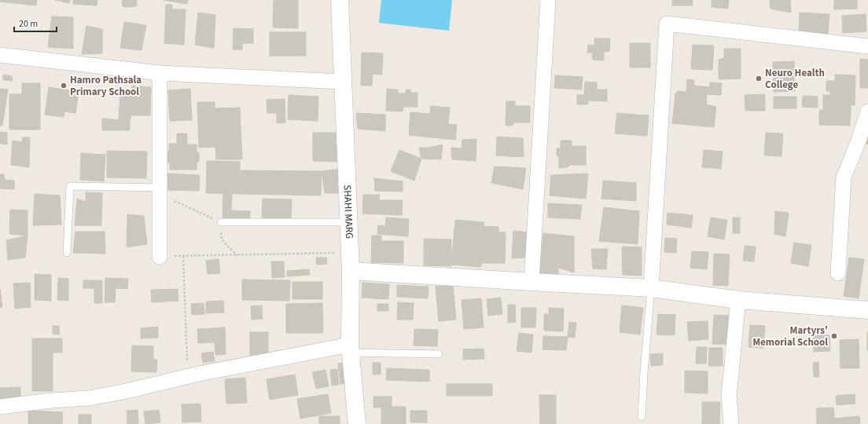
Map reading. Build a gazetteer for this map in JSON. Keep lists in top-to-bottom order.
{
  "streets": {
    "street": ["SHAHI MARG"]
  },
  "places": ["Neuro Health College", "Hamro Pathsala Primary School", "Martyrs' Memorial School"],
  "scale_bar": "20 m"
}
